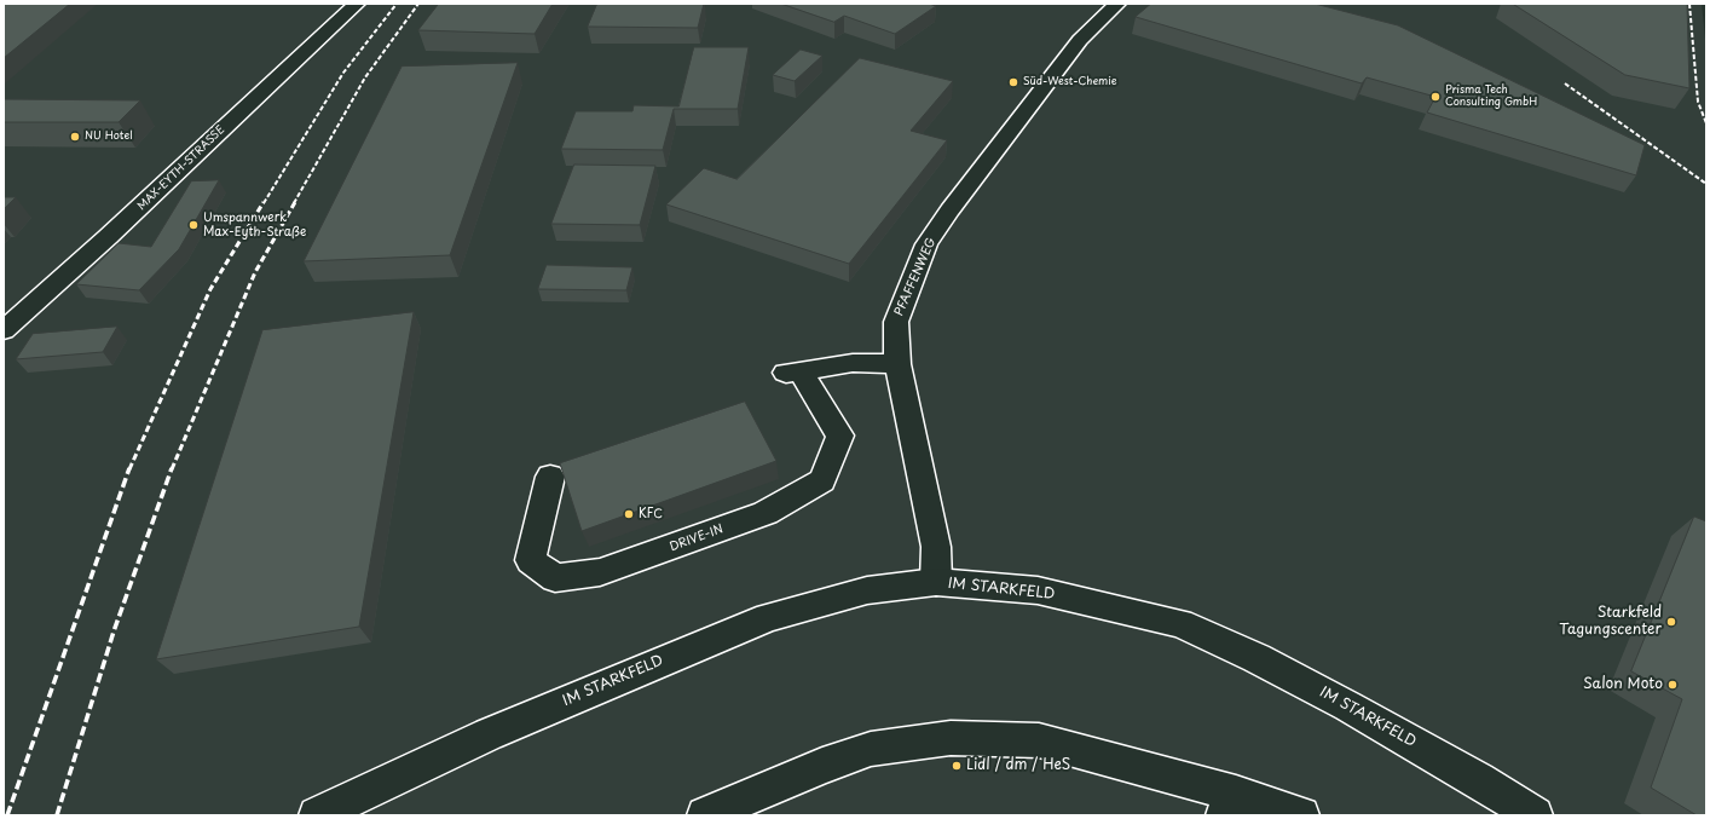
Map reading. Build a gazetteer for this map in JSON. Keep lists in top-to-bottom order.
{
  "streets": {
    "street": [
      "MAX-EYTH-STRASSE",
      "PFAFFENWEG",
      "DRIVE-IN",
      "IM STARKFELD"
    ]
  },
  "crossings": [
    ["PFAFFENWEG", "DRIVE-IN"],
    ["PFAFFENWEG", "IM STARKFELD"]
  ],
  "places": [
    "Süd-West-Chemie",
    "Prisma Tech Consulting GmbH",
    "NU Hotel",
    "Umspannwerk Max-Eyth-Straße",
    "KFC",
    "Starkfeld Tagungscenter",
    "Salon Moto",
    "Lidl / dm / HeS"
  ]
}
